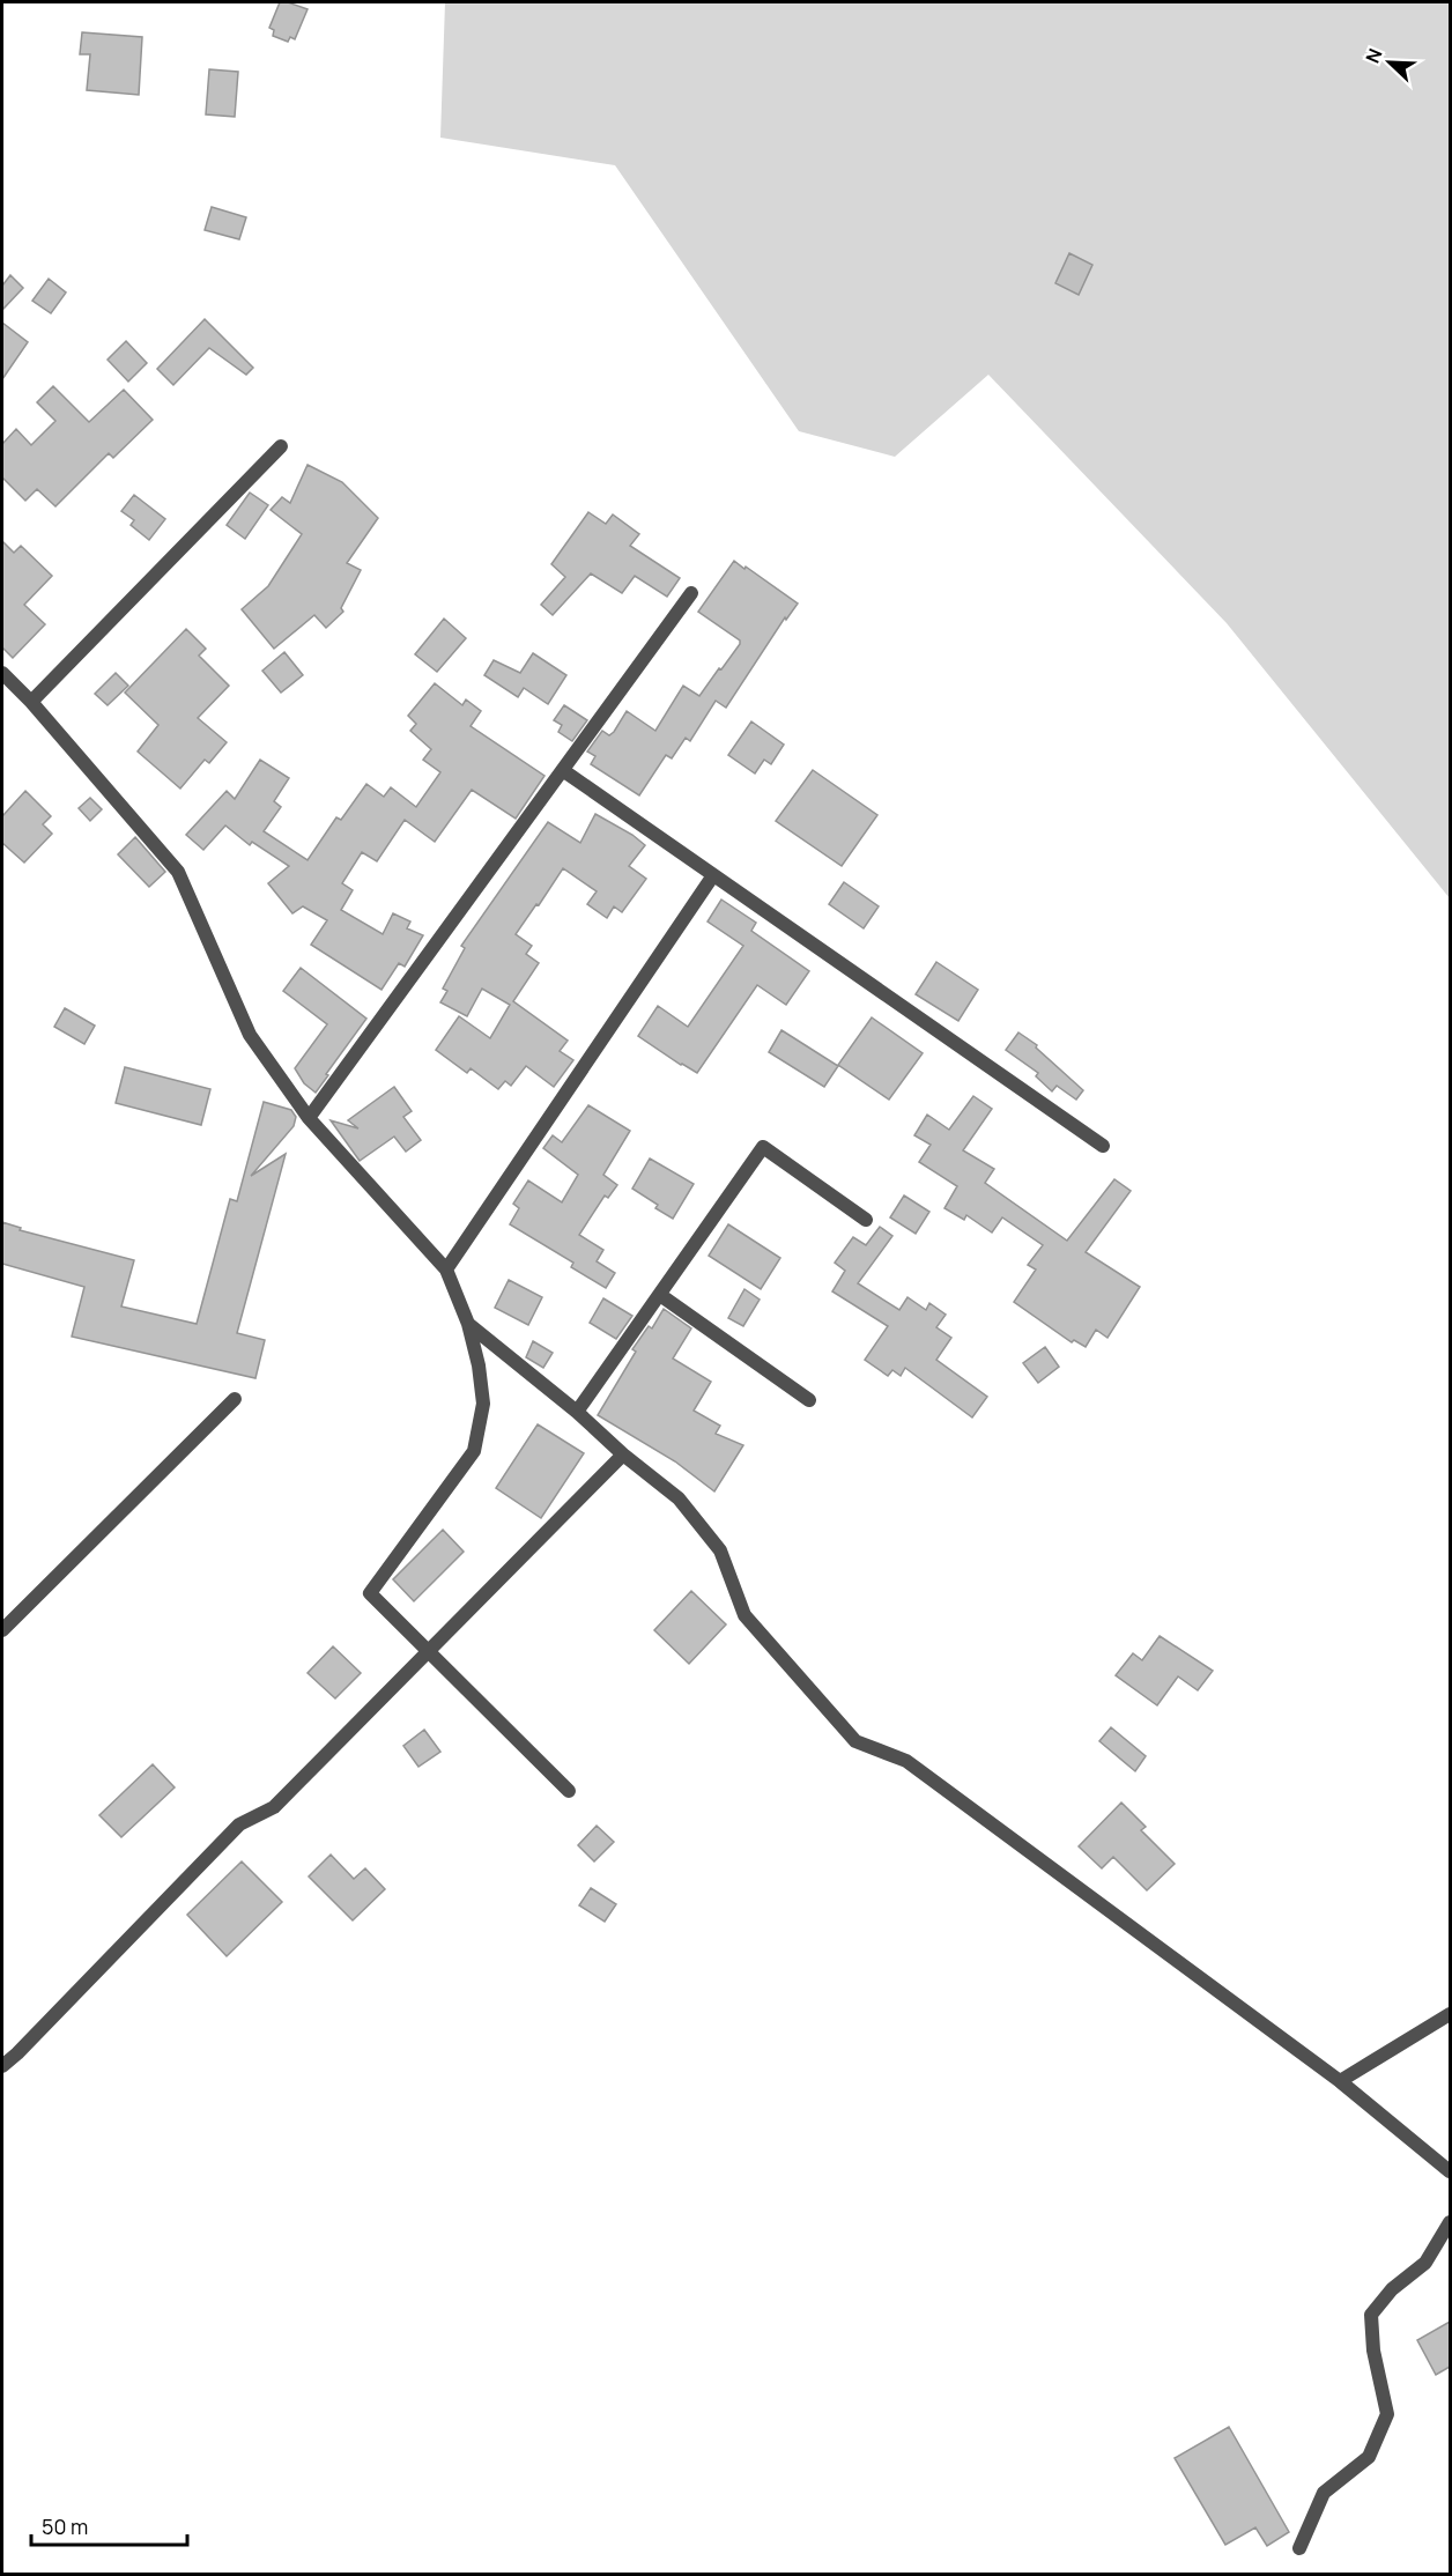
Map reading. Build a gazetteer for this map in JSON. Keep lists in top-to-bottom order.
{
  "scale_bar": "50 m",
  "north": "top left"
}
